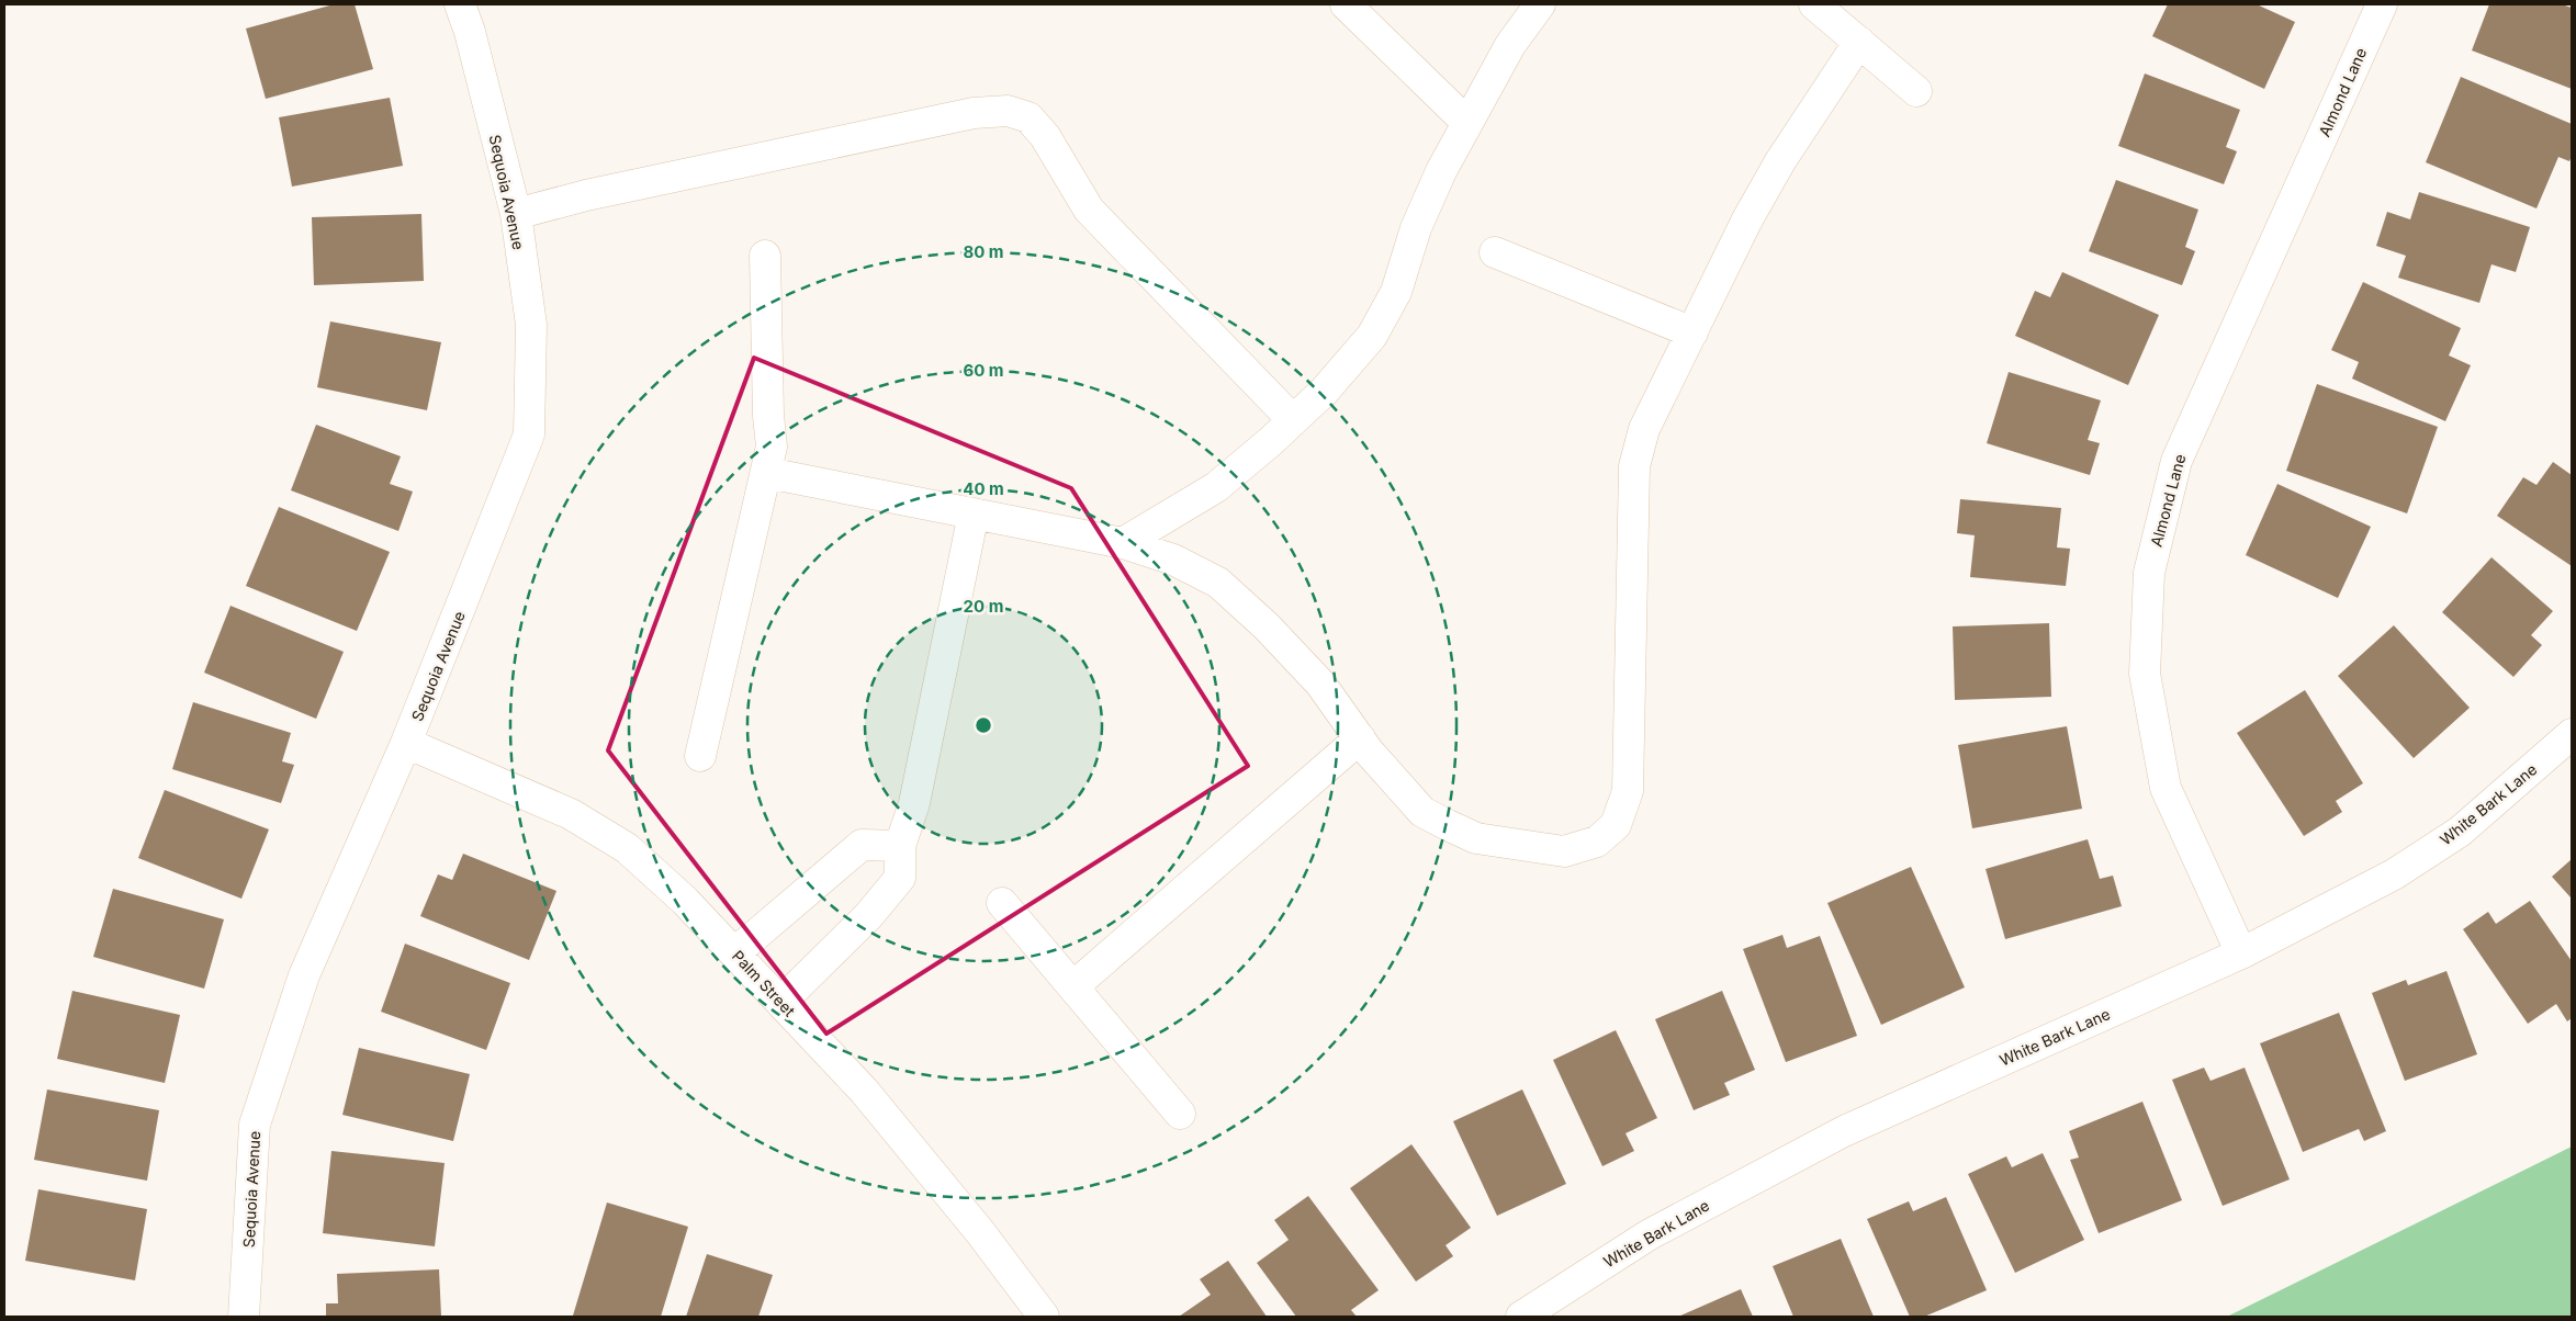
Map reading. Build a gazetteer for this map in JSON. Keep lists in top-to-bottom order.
{
  "streets": {
    "street": [
      "Almond Lane",
      "Sequoia Avenue",
      "White Bark Lane",
      "Palm Street"
    ]
  },
  "crossings": [
    ["Almond Lane", "White Bark Lane"],
    ["Sequoia Avenue", "Palm Street"]
  ],
  "rings": [
    "80 m",
    "60 m",
    "40 m",
    "20 m"
  ]
}
